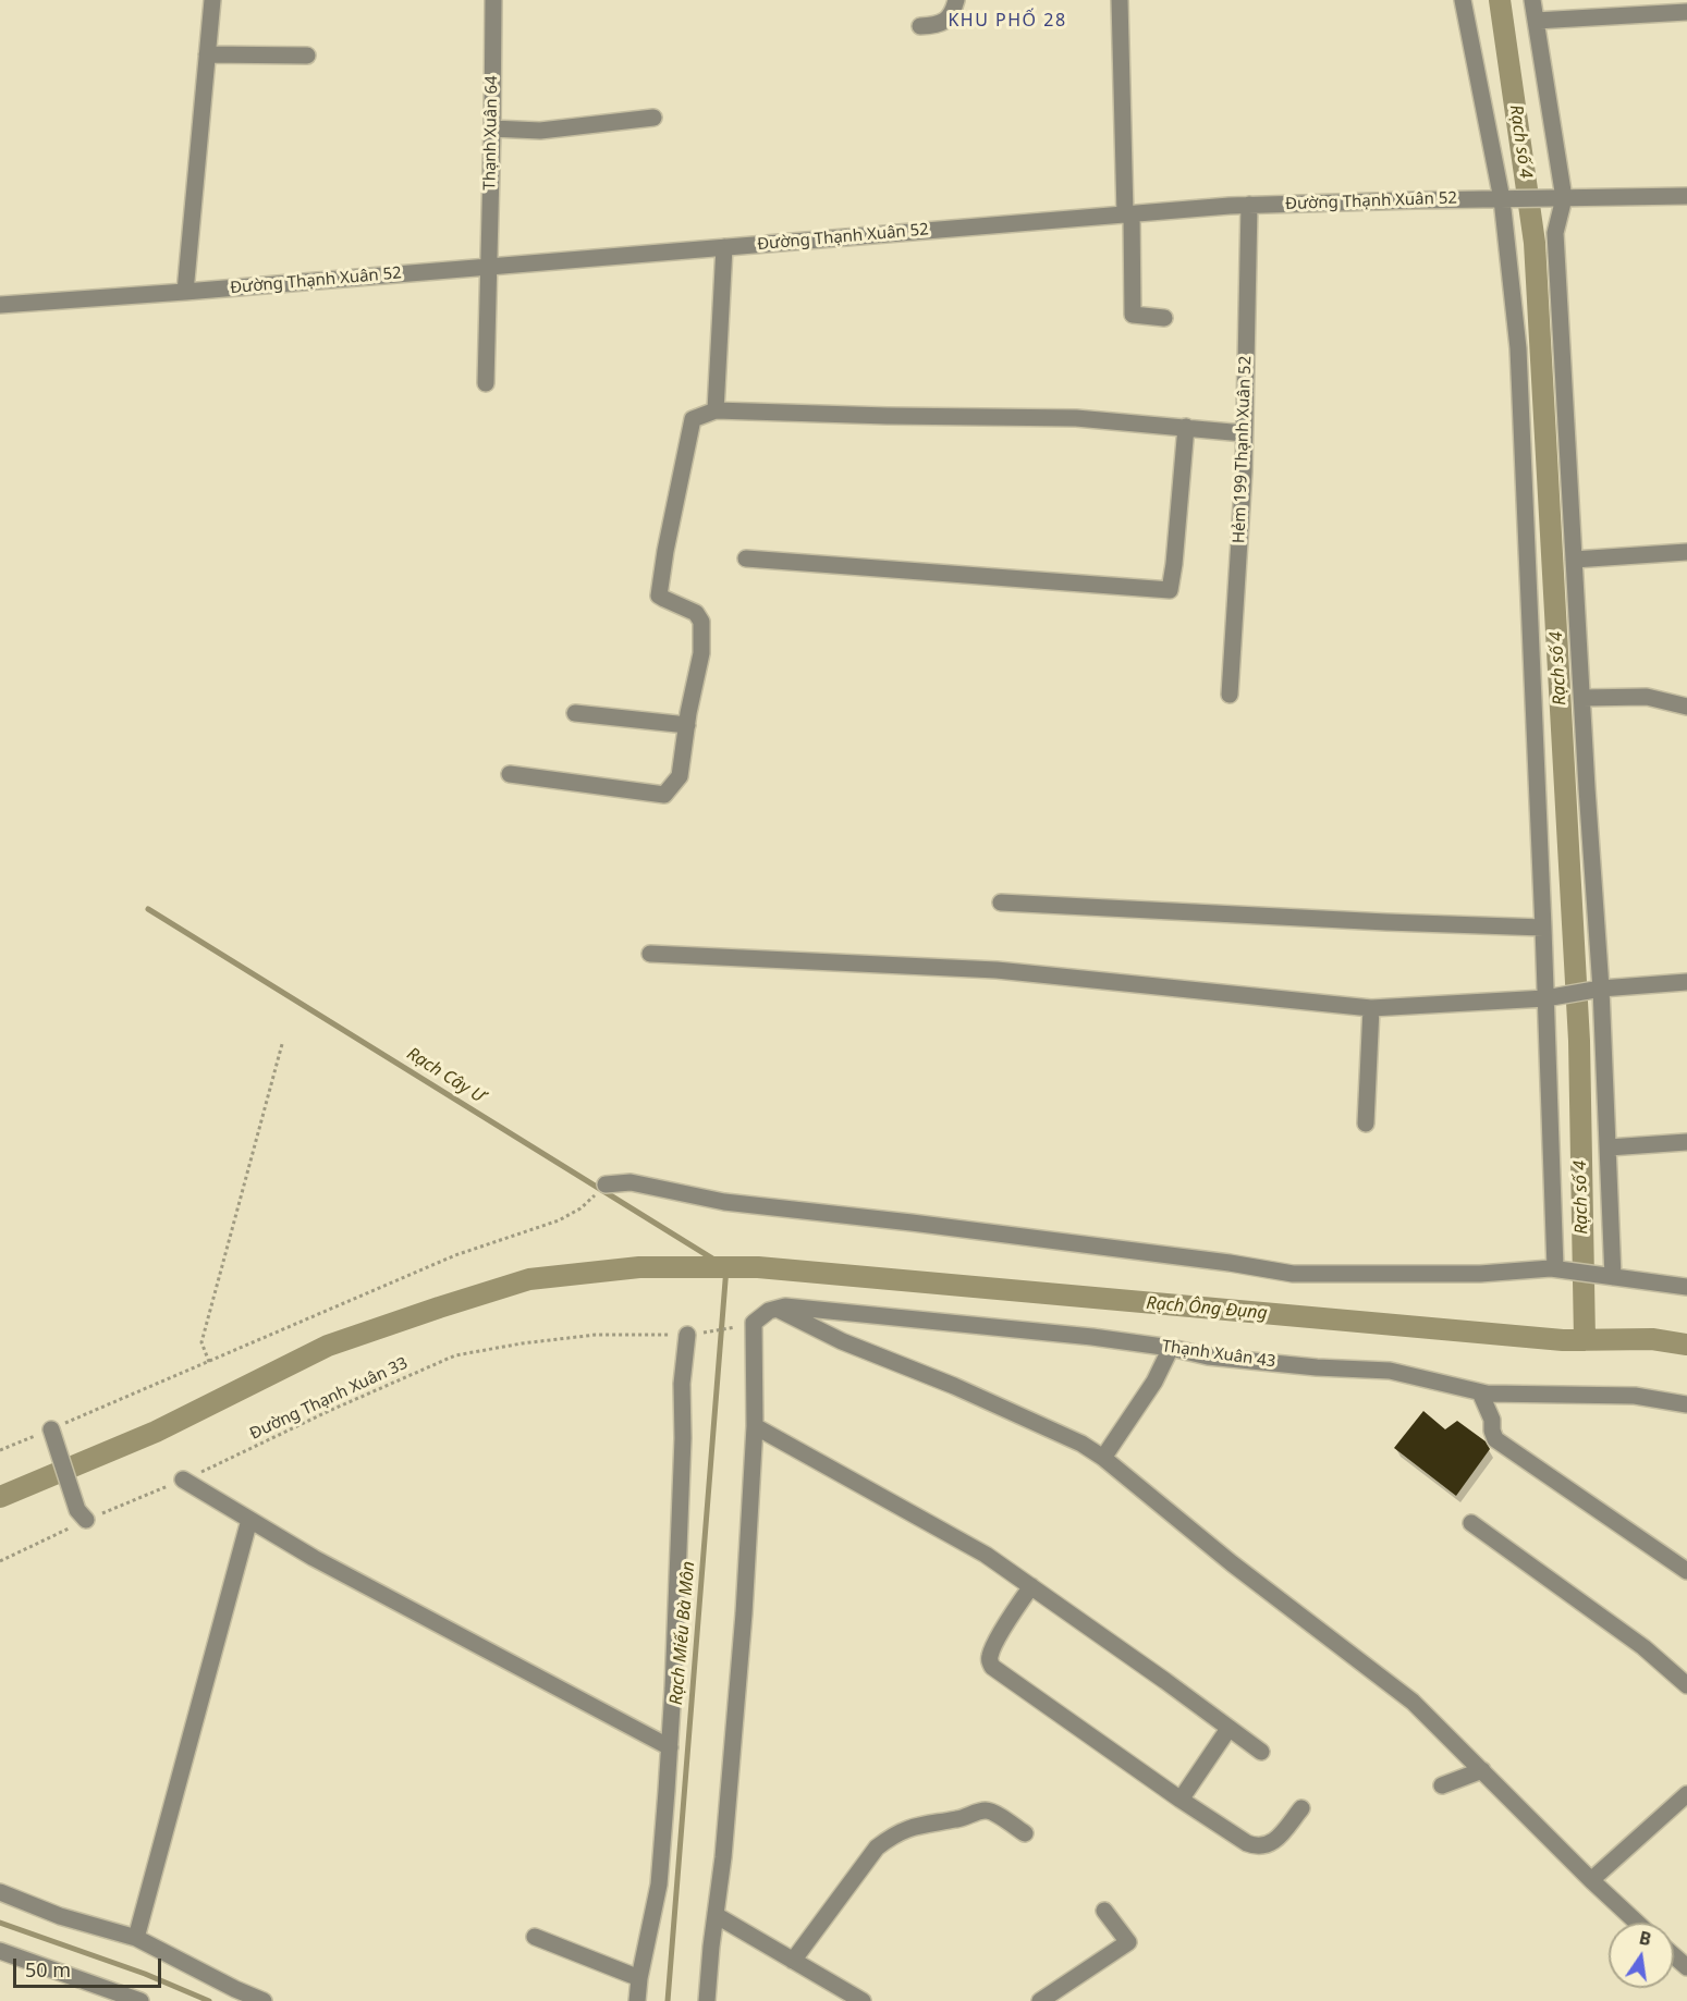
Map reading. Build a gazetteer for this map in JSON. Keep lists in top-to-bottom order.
{
  "streets": {
    "street": [
      "Thạnh Xuân 64",
      "Đường Thạnh Xuân 52",
      "Hẻm 199 Thạnh Xuân 52",
      "Thạnh Xuân 43"
    ],
    "path": ["Đường Thạnh Xuân 33"]
  },
  "crossings": [
    ["Thạnh Xuân 64", "Đường Thạnh Xuân 52"],
    ["Đường Thạnh Xuân 52", "Hẻm 199 Thạnh Xuân 52"]
  ],
  "districts": ["KHU PHỐ 28"],
  "water": [
    "Rạch số 4",
    "Rạch Cây Ư",
    "Rạch Ông Đụng",
    "Rạch Miếu Bà Môn"
  ],
  "scale_bar": "50 m",
  "north": "top"
}
